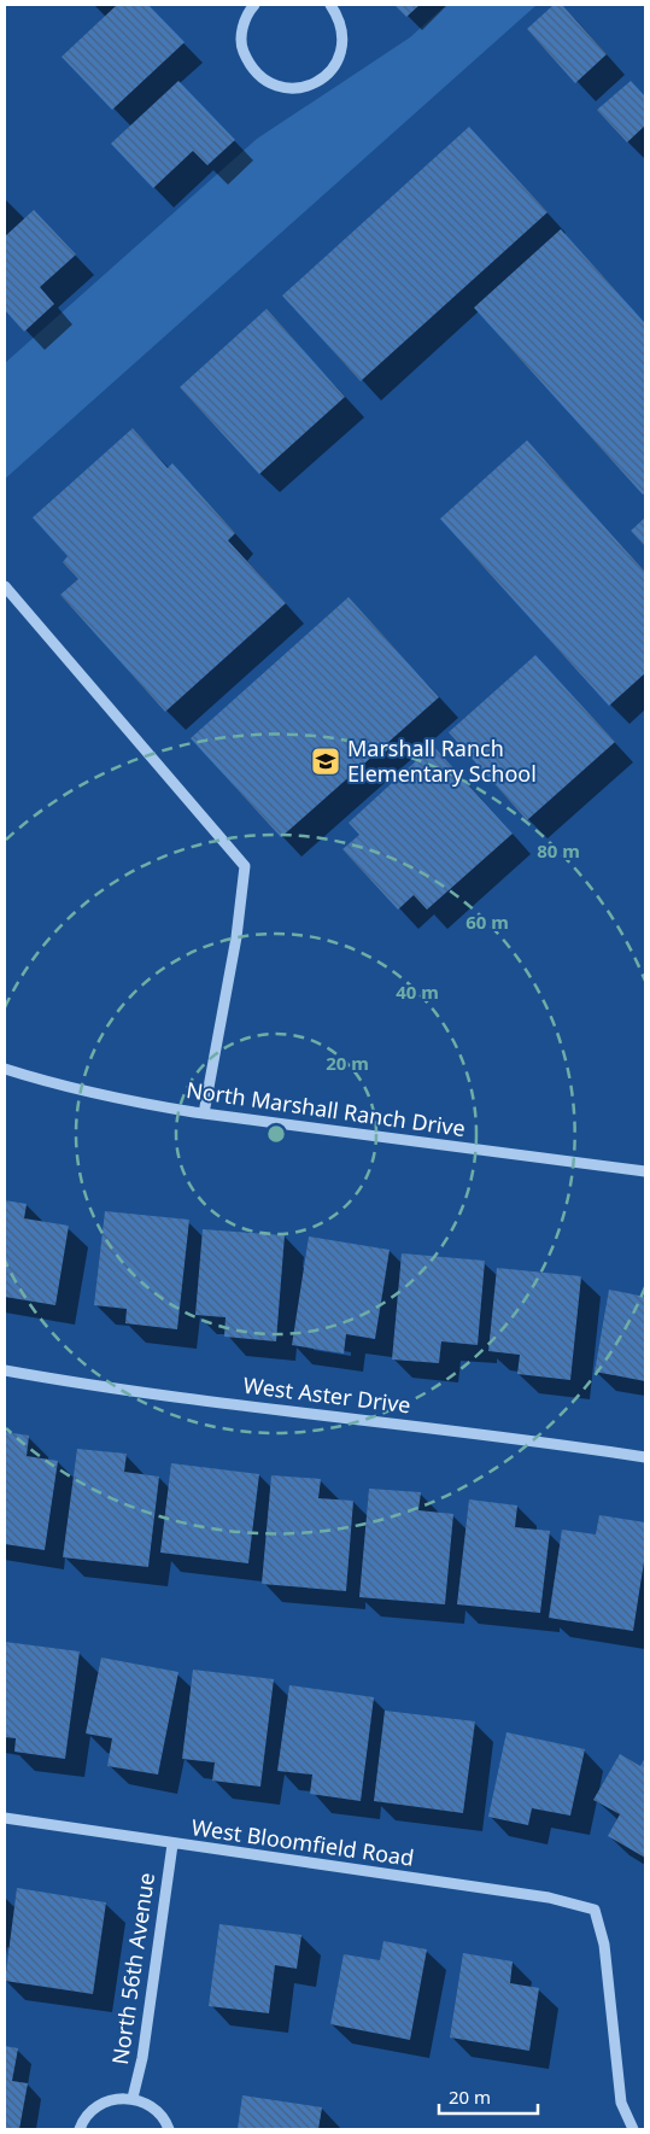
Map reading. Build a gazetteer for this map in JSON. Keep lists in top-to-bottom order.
{
  "streets": {
    "street": [
      "North Marshall Ranch Drive",
      "West Aster Drive",
      "West Bloomfield Road",
      "North 56th Avenue"
    ]
  },
  "crossings": [
    ["West Bloomfield Road", "North 56th Avenue"]
  ],
  "places": {
    "school or university": ["Marshall Ranch Elementary School"]
  },
  "scale_bar": "20 m",
  "rings": [
    "80 m",
    "60 m",
    "40 m",
    "20 m"
  ]
}
